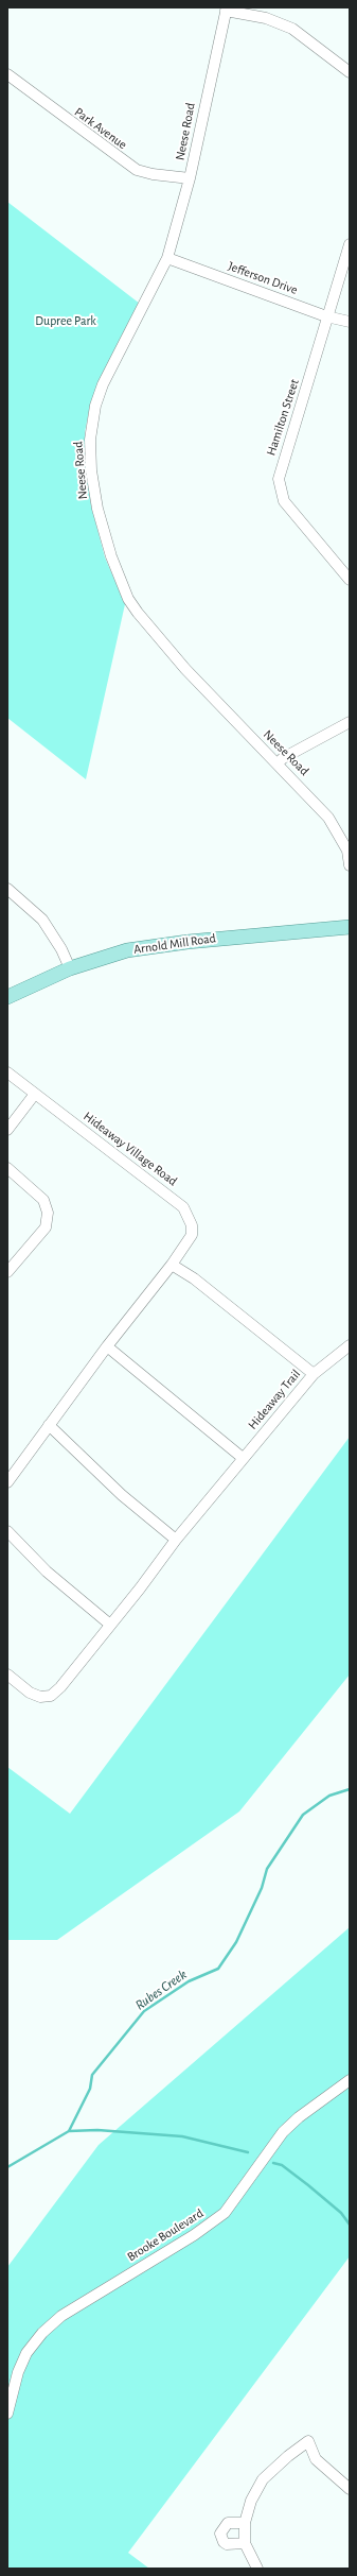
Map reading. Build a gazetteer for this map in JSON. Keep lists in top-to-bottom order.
{
  "streets": {
    "main road": ["Arnold Mill Road"],
    "street": [
      "Park Avenue",
      "Neese Road",
      "Jefferson Drive",
      "Hamilton Street",
      "Hideaway Village Road",
      "Hideaway Trail",
      "Brooke Boulevard"
    ]
  },
  "crossings": [
    ["Park Avenue", "Neese Road"],
    ["Neese Road", "Jefferson Drive"],
    ["Jefferson Drive", "Hamilton Street"],
    ["Hideaway Village Road", "Hideaway Trail"]
  ],
  "water": ["Rubes Creek"],
  "parks": ["Dupree Park"]
}
